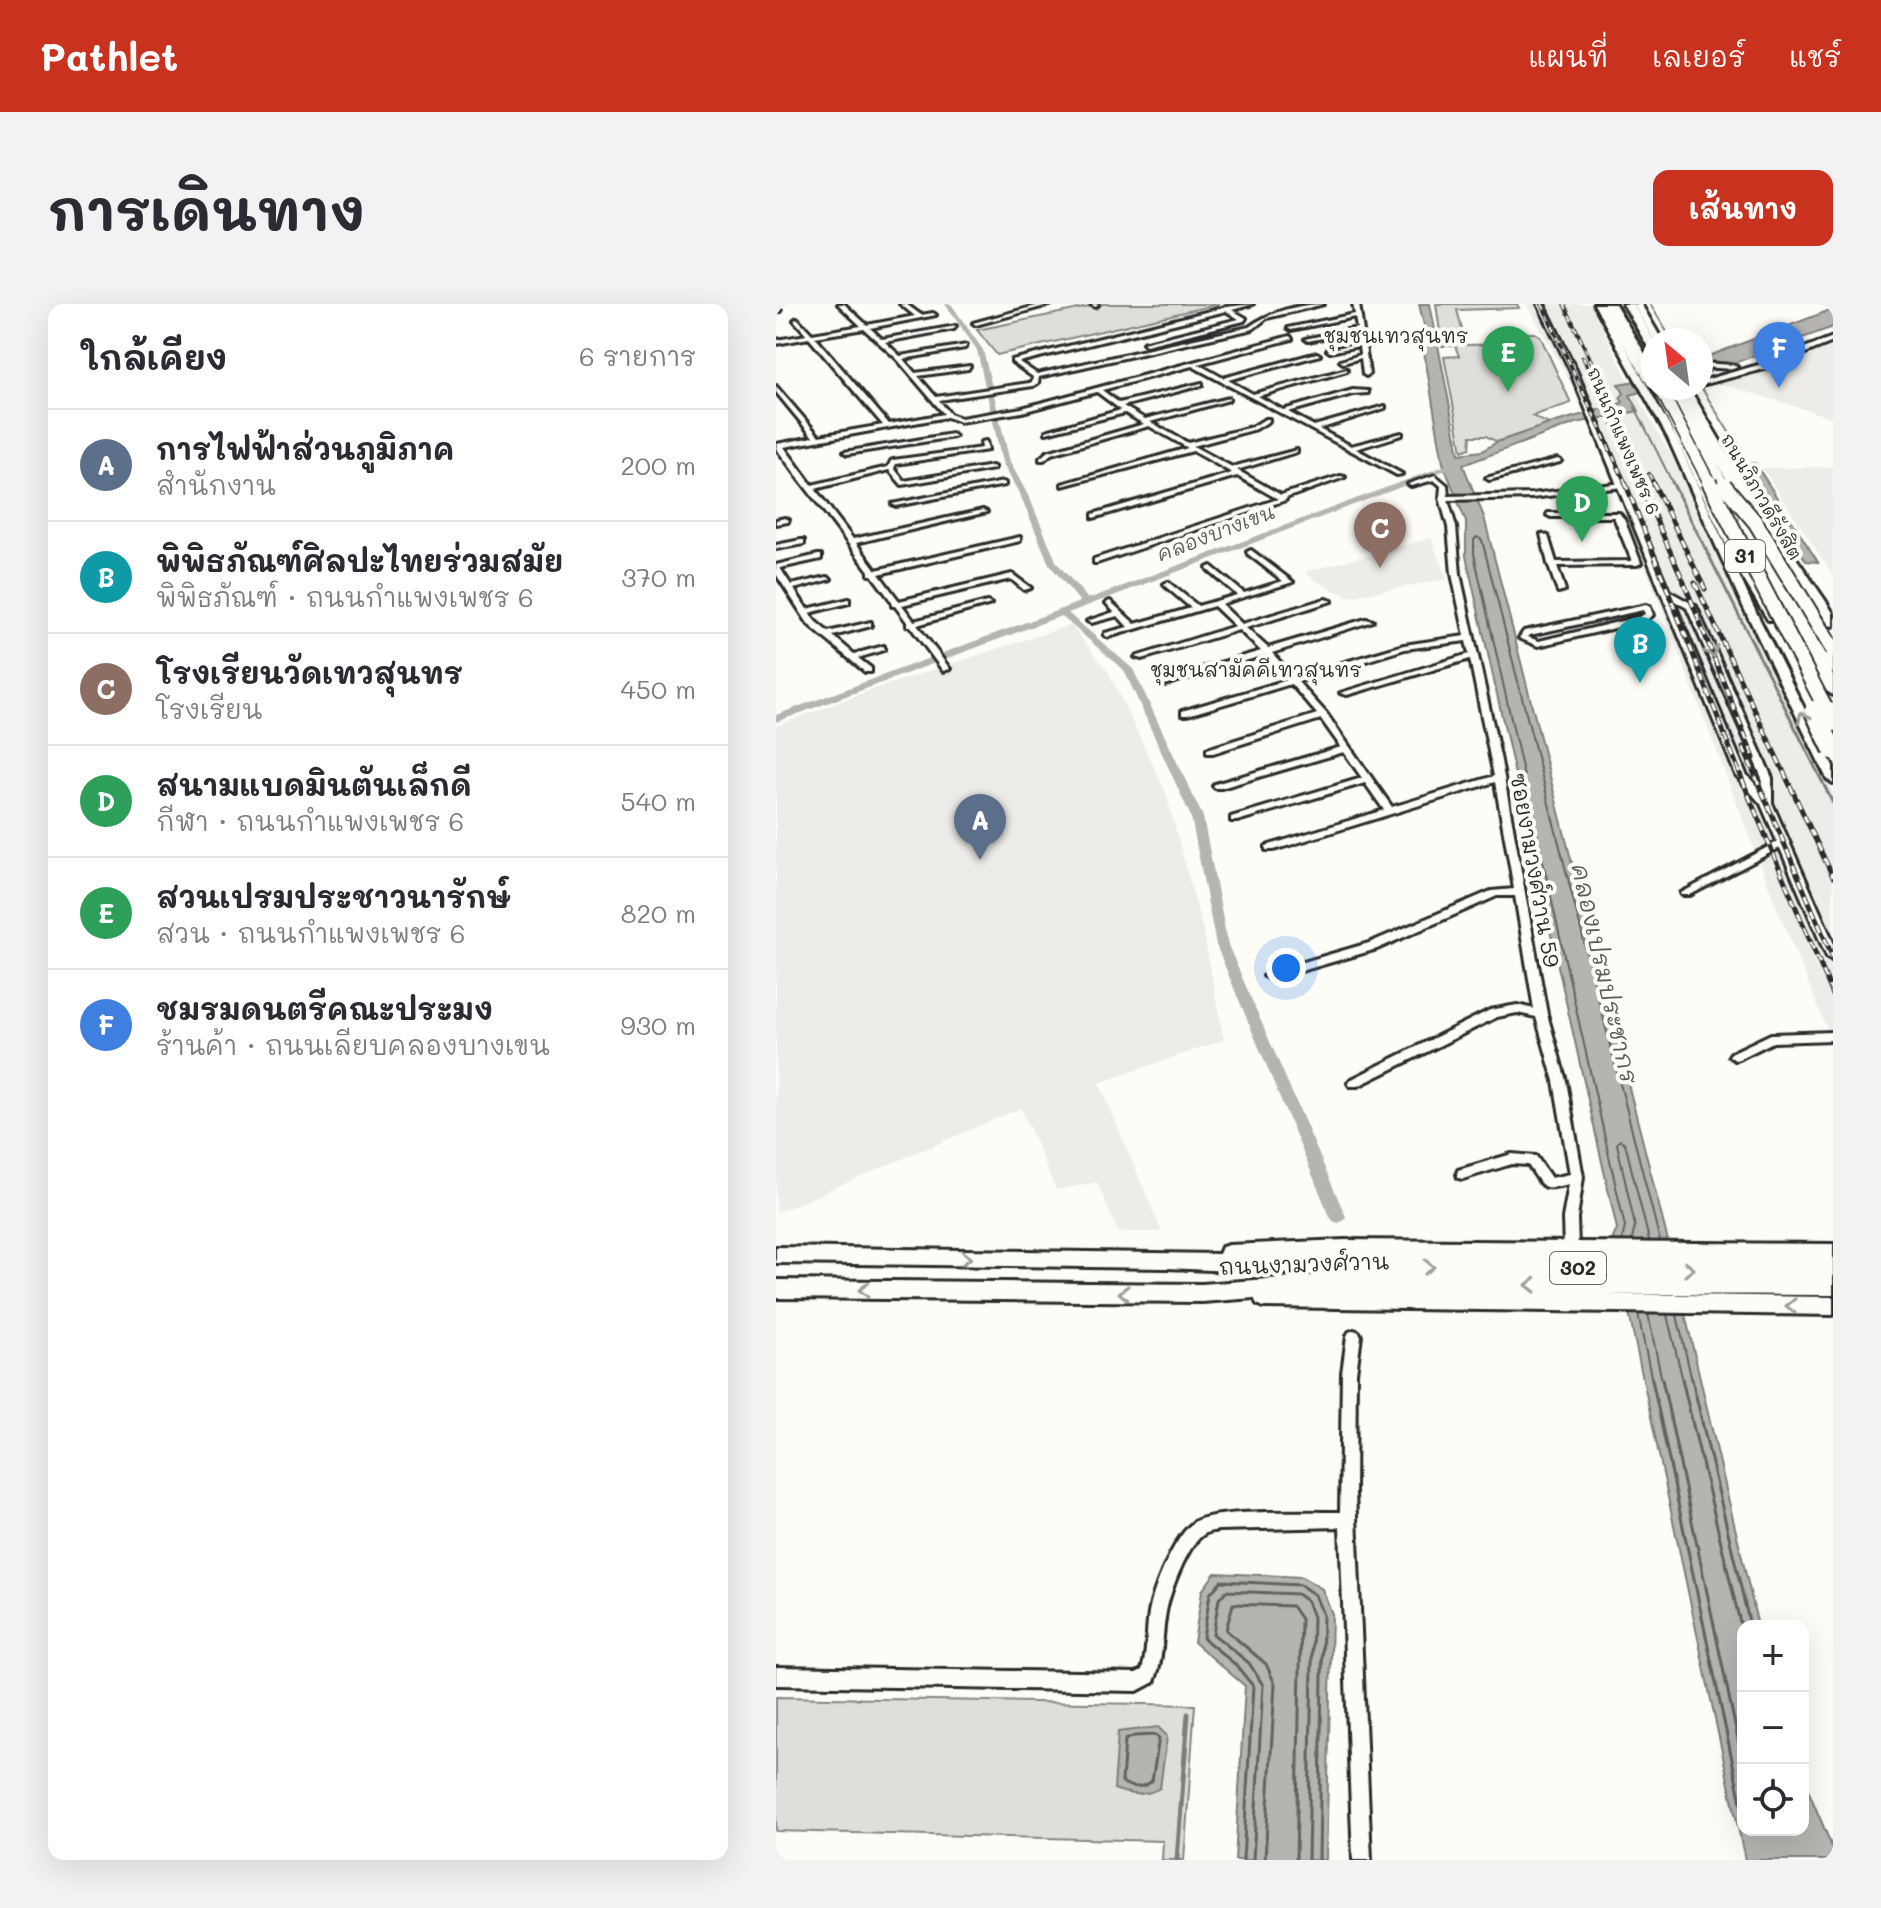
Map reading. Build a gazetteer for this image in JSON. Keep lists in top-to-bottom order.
{
  "streets": {
    "highway": ["ถนนวิภาวดีรังสิต", "31"],
    "main road": ["ถนนงามวงศ์วาน", "302"],
    "street": ["ถนนกำแพงเพชร 6", "ซอยงามวงศ์วาน 59"]
  },
  "crossings": [
    ["ถนนวิภาวดีรังสิต", "31"]
  ],
  "districts": ["ชุมชนเทวสุนทร", "ชุมชนสามัคคีเทวสุนทร"],
  "water": ["คลองบางเขน", "คลองเปรมประชากร"],
  "north": "top left",
  "page": {
    "header": "Pathlet",
    "nav": ["แผนที่", "เลเยอร์", "แชร์"],
    "buttons": "เส้นทาง",
    "title": "การเดินทาง",
    "heading": ["ใกล้เคียง", "6 รายการ"],
    "pins": [
      "F",
      "E",
      "D",
      "C",
      "B",
      "A"
    ],
    "list": [
      {
        "mark": "A",
        "name": "การไฟฟ้าส่วนภูมิภาค",
        "note": "สำนักงาน",
        "value": "200 m"
      },
      {
        "mark": "B",
        "name": "พิพิธภัณฑ์ศิลปะไทยร่วมสมัย",
        "note": "พิพิธภัณฑ์ · ถนนกำแพงเพชร 6",
        "value": "370 m"
      },
      {
        "mark": "C",
        "name": "โรงเรียนวัดเทวสุนทร",
        "note": "โรงเรียน",
        "value": "450 m"
      },
      {
        "mark": "D",
        "name": "สนามแบดมินตันเล็กดี",
        "note": "กีฬา · ถนนกำแพงเพชร 6",
        "value": "540 m"
      },
      {
        "mark": "E",
        "name": "สวนเปรมประชาวนารักษ์",
        "note": "สวน · ถนนกำแพงเพชร 6",
        "value": "820 m"
      },
      {
        "mark": "F",
        "name": "ชมรมดนตรีคณะประมง",
        "note": "ร้านค้า · ถนนเลียบคลองบางเขน",
        "value": "930 m"
      }
    ],
    "map_buttons": ["+", "−"]
  }
}
